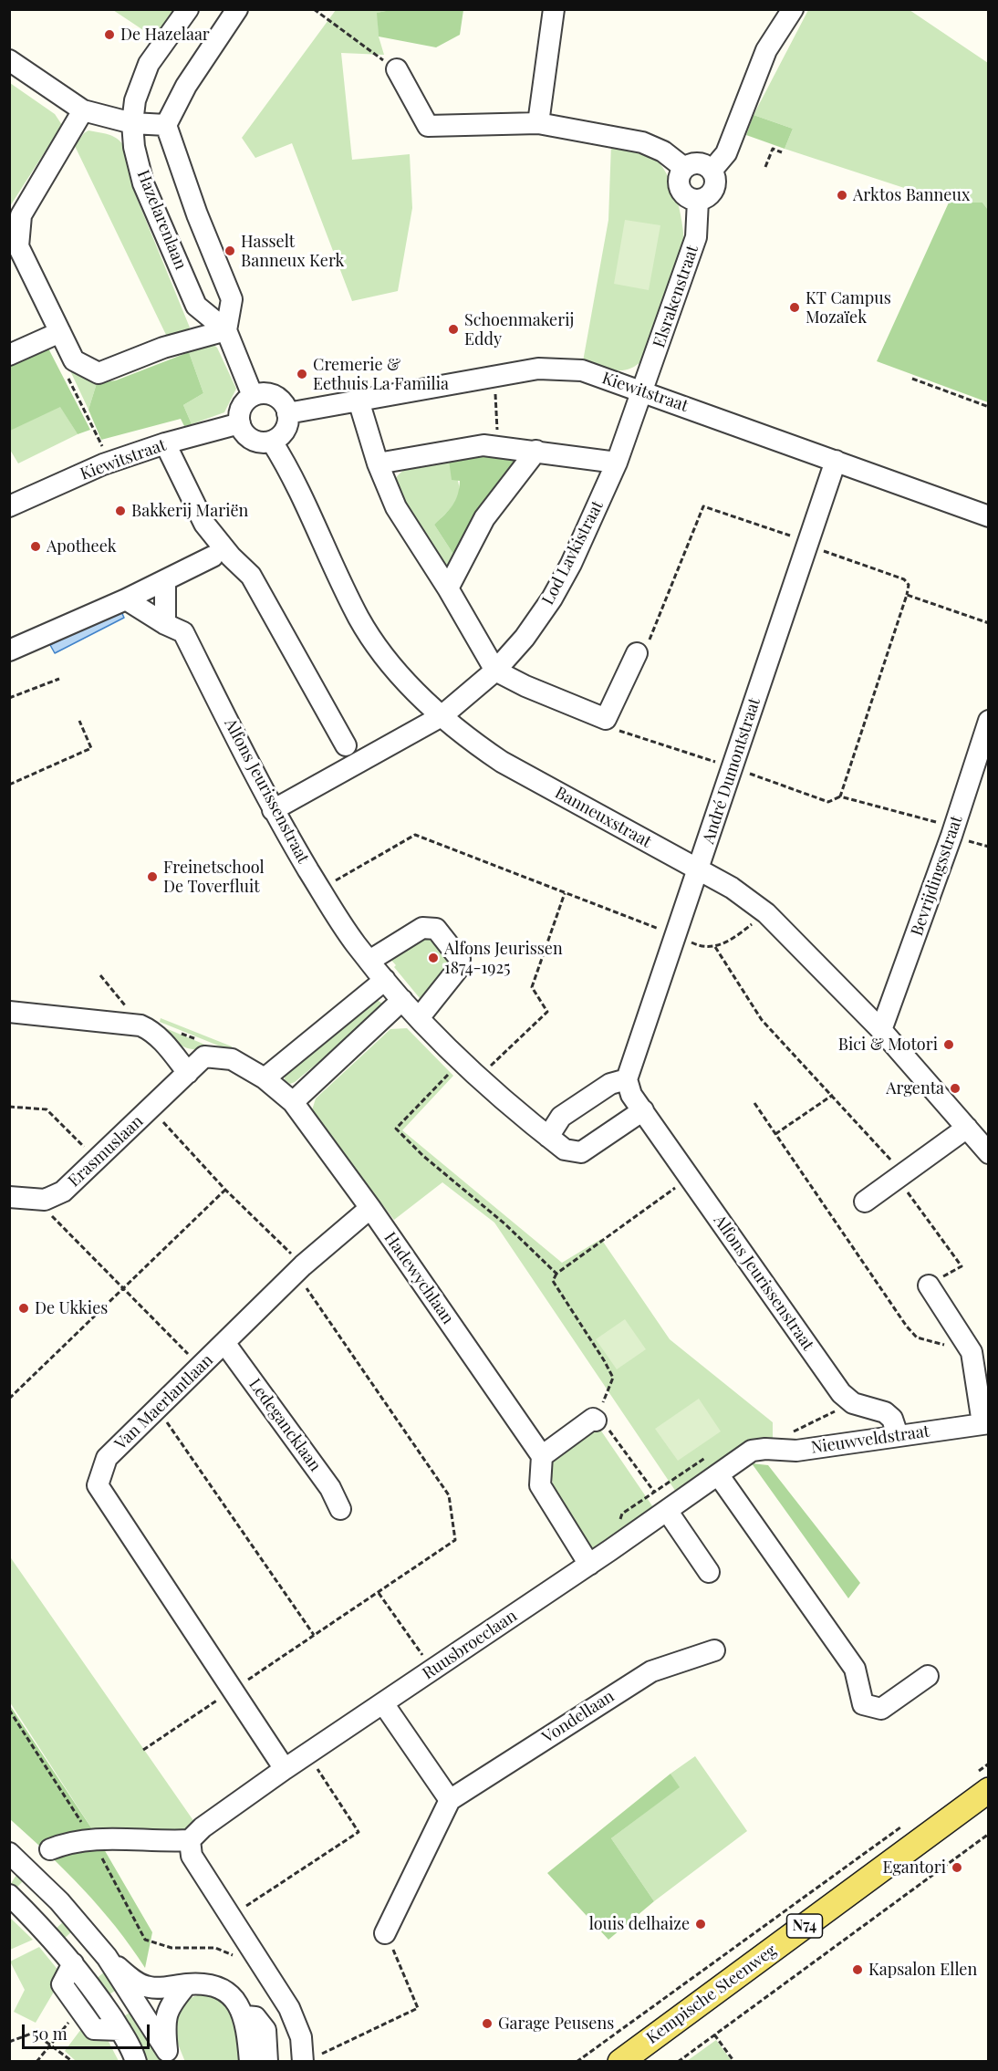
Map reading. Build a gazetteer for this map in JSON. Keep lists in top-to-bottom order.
{
  "streets": {
    "main road": ["N74", "Kempische Steenweg"],
    "street": [
      "Hazelarenlaan",
      "Elsrakenstraat",
      "Kiewitstraat",
      "Lod Lavkistraat",
      "André Dumontstraat",
      "Alfons Jeurissenstraat",
      "Banneuxstraat",
      "Bevrijdingsstraat",
      "Erasmuslaan",
      "Hadewychlaan",
      "Van Maerlantlaan",
      "Ledegancklaan",
      "Nieuwveldstraat",
      "Ruusbroeclaan",
      "Vondellaan"
    ]
  },
  "crossings": [
    ["Hazelarenlaan", "Kiewitstraat"],
    ["Hazelarenlaan", "Banneuxstraat"],
    ["Elsrakenstraat", "Kiewitstraat"],
    ["Elsrakenstraat", "Lod Lavkistraat"],
    ["Kiewitstraat", "Lod Lavkistraat"],
    ["Kiewitstraat", "André Dumontstraat"],
    ["Kiewitstraat", "Banneuxstraat"],
    ["Lod Lavkistraat", "Alfons Jeurissenstraat"],
    ["Lod Lavkistraat", "Banneuxstraat"],
    ["André Dumontstraat", "Alfons Jeurissenstraat"],
    ["André Dumontstraat", "Banneuxstraat"],
    ["Alfons Jeurissenstraat", "Nieuwveldstraat"],
    ["Banneuxstraat", "Bevrijdingsstraat"],
    ["Erasmuslaan", "Hadewychlaan"],
    ["Hadewychlaan", "Van Maerlantlaan"],
    ["Van Maerlantlaan", "Ledegancklaan"],
    ["Van Maerlantlaan", "Ruusbroeclaan"],
    ["Nieuwveldstraat", "Ruusbroeclaan"]
  ],
  "places": [
    "De Hazelaar",
    "Arktos Banneux",
    "Hasselt Banneux Kerk",
    "KT Campus Mozaïek",
    "Schoenmakerij Eddy",
    "Cremerie & Eethuis La Familia",
    "Bakkerij Mariën",
    "Apotheek",
    "Freinetschool De Toverfluit",
    "Alfons Jeurissen 1874-1925",
    "Bici & Motori",
    "Argenta",
    "De Ukkies",
    "Egantori",
    "louis delhaize",
    "Kapsalon Ellen",
    "Garage Peusens"
  ],
  "scale_bar": "50 m"
}
